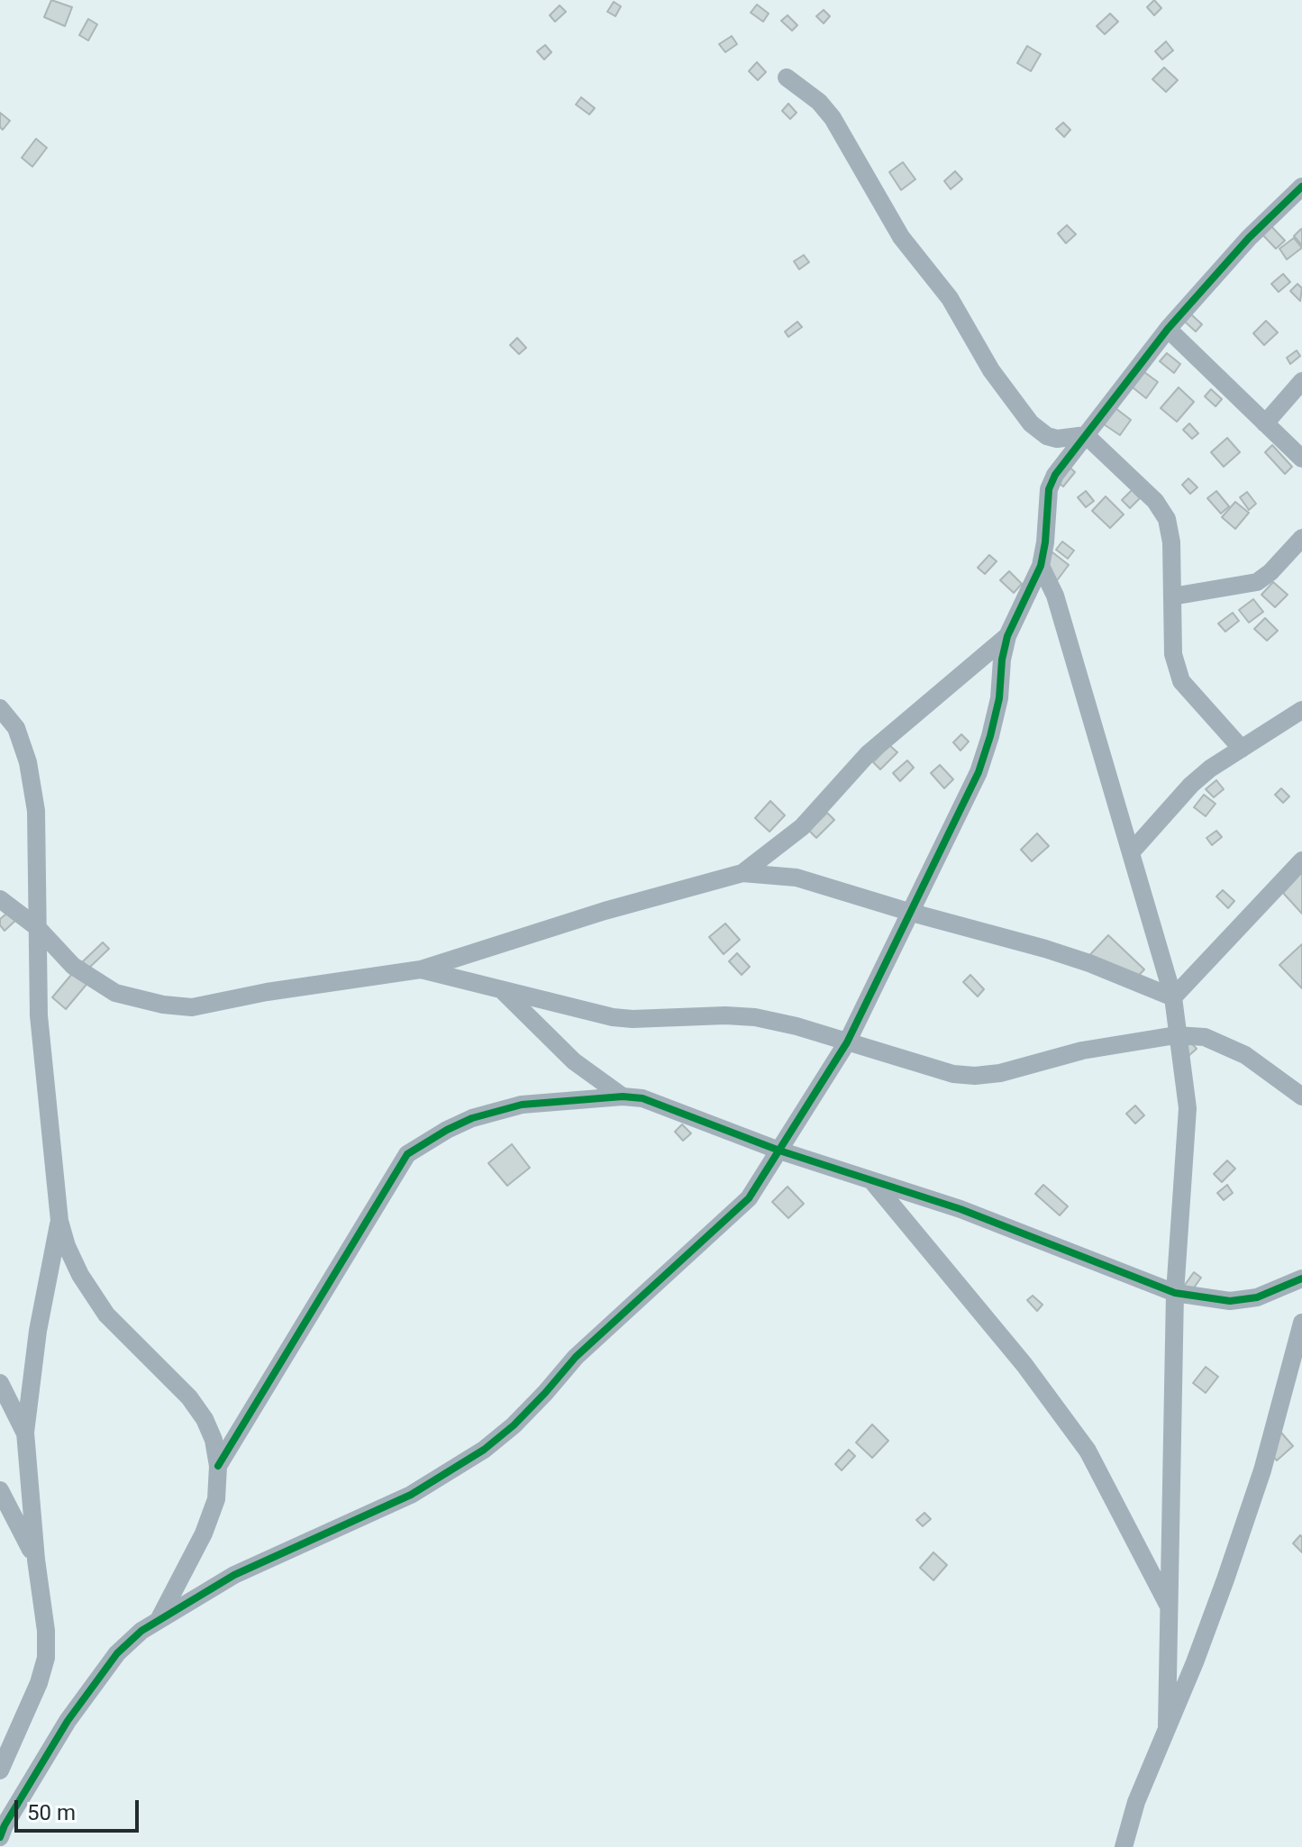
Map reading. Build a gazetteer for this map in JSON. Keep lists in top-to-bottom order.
{
  "scale_bar": "50 m"
}
